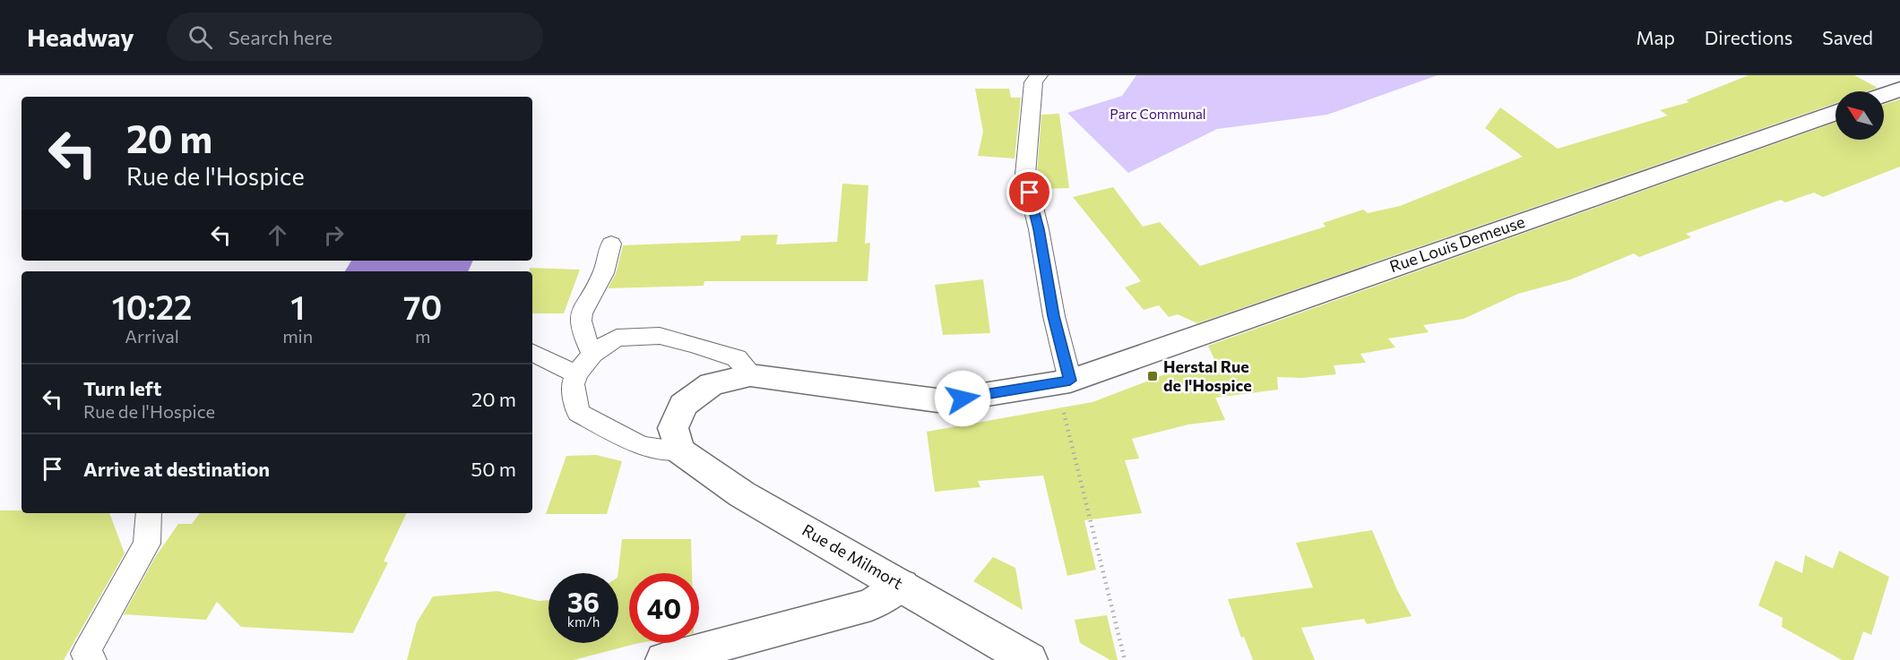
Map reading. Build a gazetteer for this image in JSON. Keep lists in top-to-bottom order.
{
  "streets": {
    "street": ["Rue Louis Demeuse", "Rue de Milmort"]
  },
  "parks": ["Parc Communal"],
  "places": {
    "transit": ["Herstal Rue de l'Hospice"]
  },
  "north": "top left",
  "page": {
    "header": "Headway",
    "search": "Search here",
    "nav": ["Map", "Directions", "Saved"],
    "turn": ["20 m", "Rue de l'Hospice"],
    "eta": [
      "10:22",
      "Arrival",
      "1",
      "min",
      "70",
      "m"
    ],
    "list": [
      {
        "name": "Turn left",
        "note": "Rue de l'Hospice",
        "value": "20 m"
      },
      {
        "name": "Arrive at destination",
        "value": "50 m"
      }
    ],
    "speed": "36 km/h",
    "limit": "40"
  }
}
